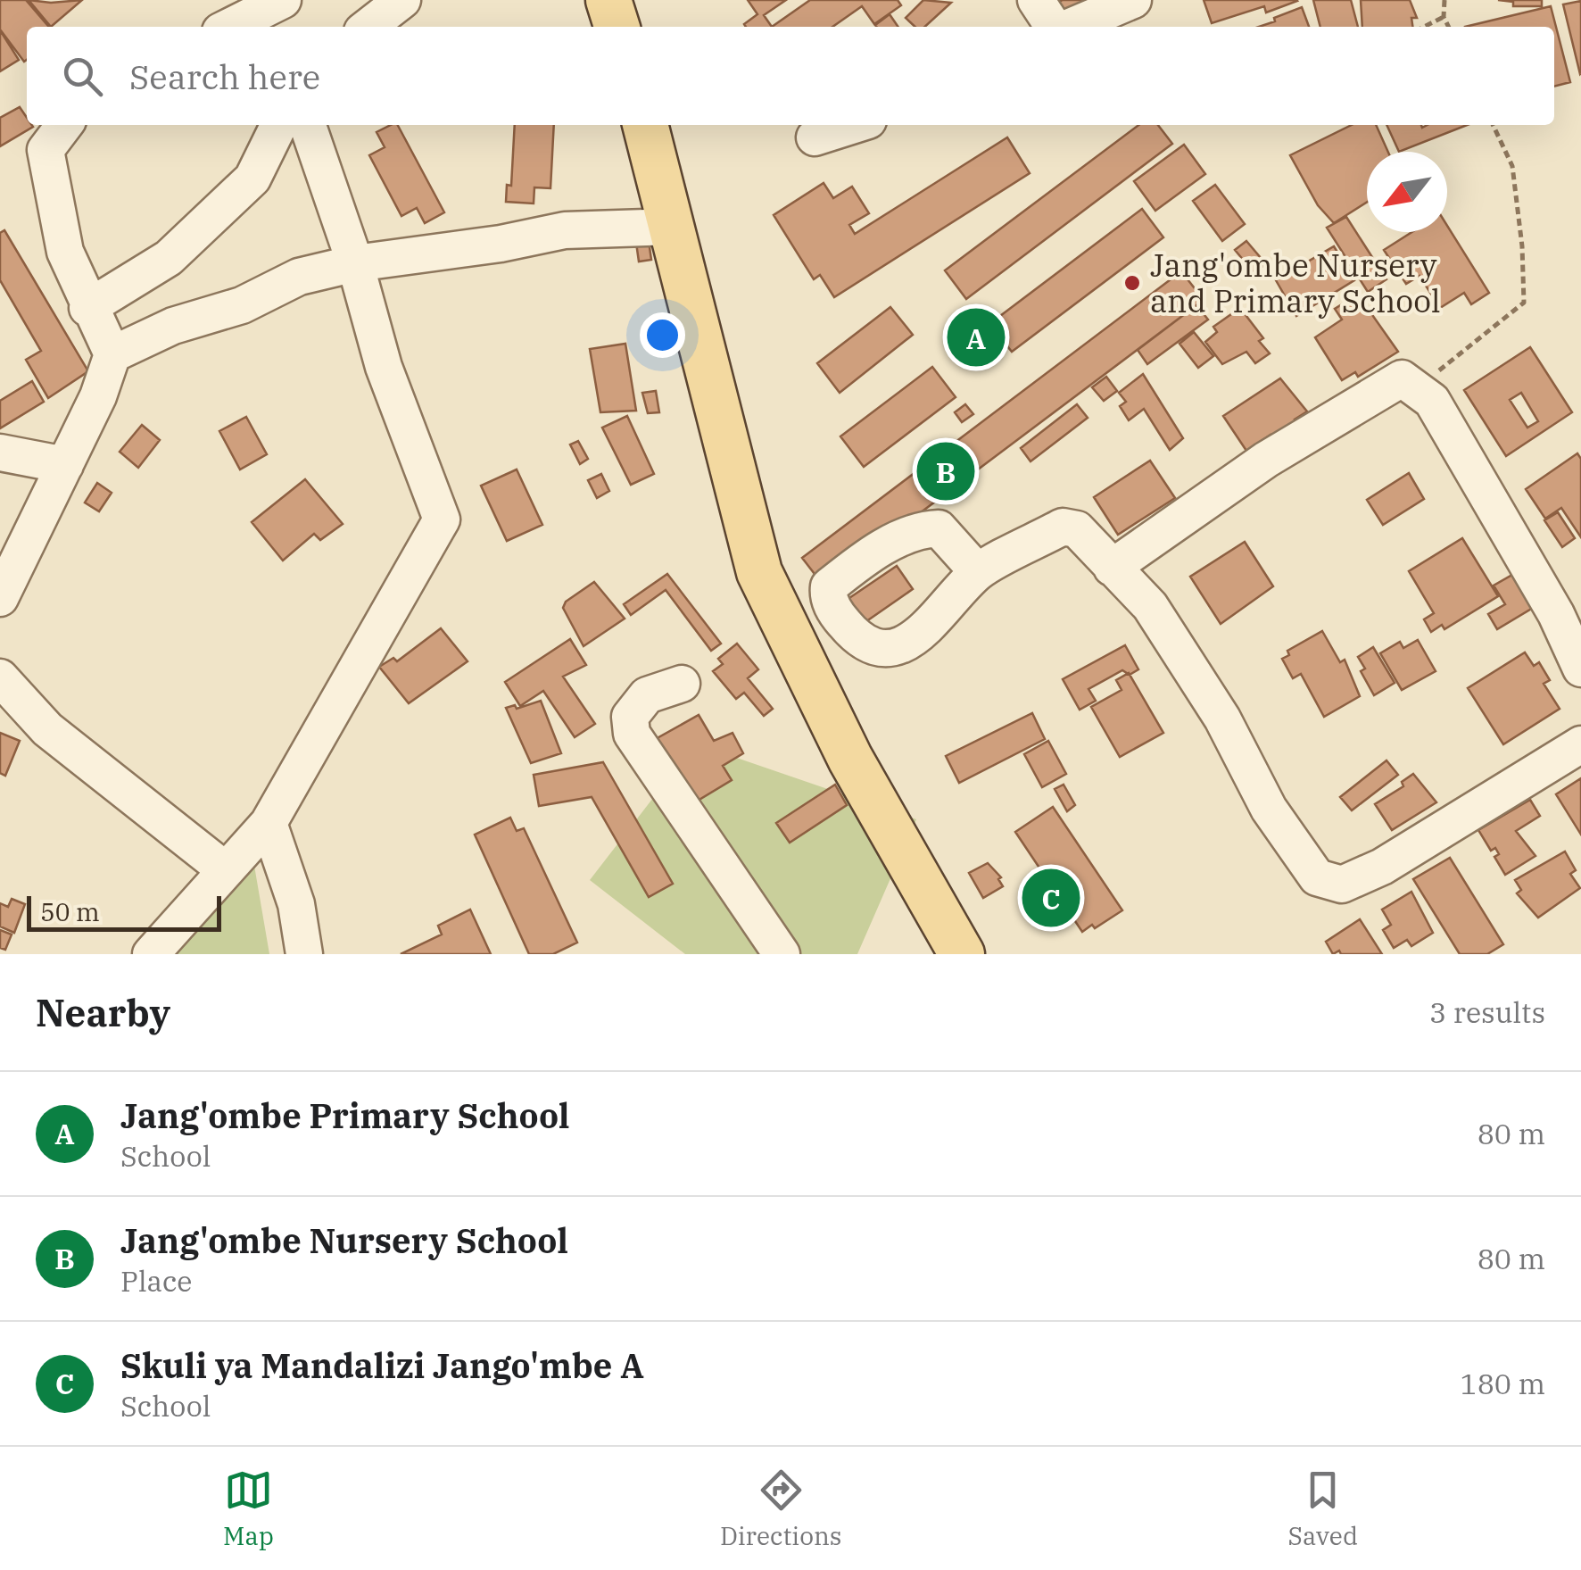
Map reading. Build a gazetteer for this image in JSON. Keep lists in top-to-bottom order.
{
  "places": ["Jang'ombe Nursery and Primary School"],
  "scale_bar": "50 m",
  "north": "bottom left",
  "page": {
    "search": "Search here",
    "pins": ["A", "B", "C"],
    "scale": "50 m",
    "heading": ["Nearby", "3 results"],
    "list": [
      {
        "mark": "A",
        "name": "Jang'ombe Primary School",
        "note": "School",
        "value": "80 m"
      },
      {
        "mark": "B",
        "name": "Jang'ombe Nursery School",
        "note": "Place",
        "value": "80 m"
      },
      {
        "mark": "C",
        "name": "Skuli ya Mandalizi Jango'mbe A",
        "note": "School",
        "value": "180 m"
      }
    ],
    "nav": ["Map", "Directions", "Saved"]
  }
}
